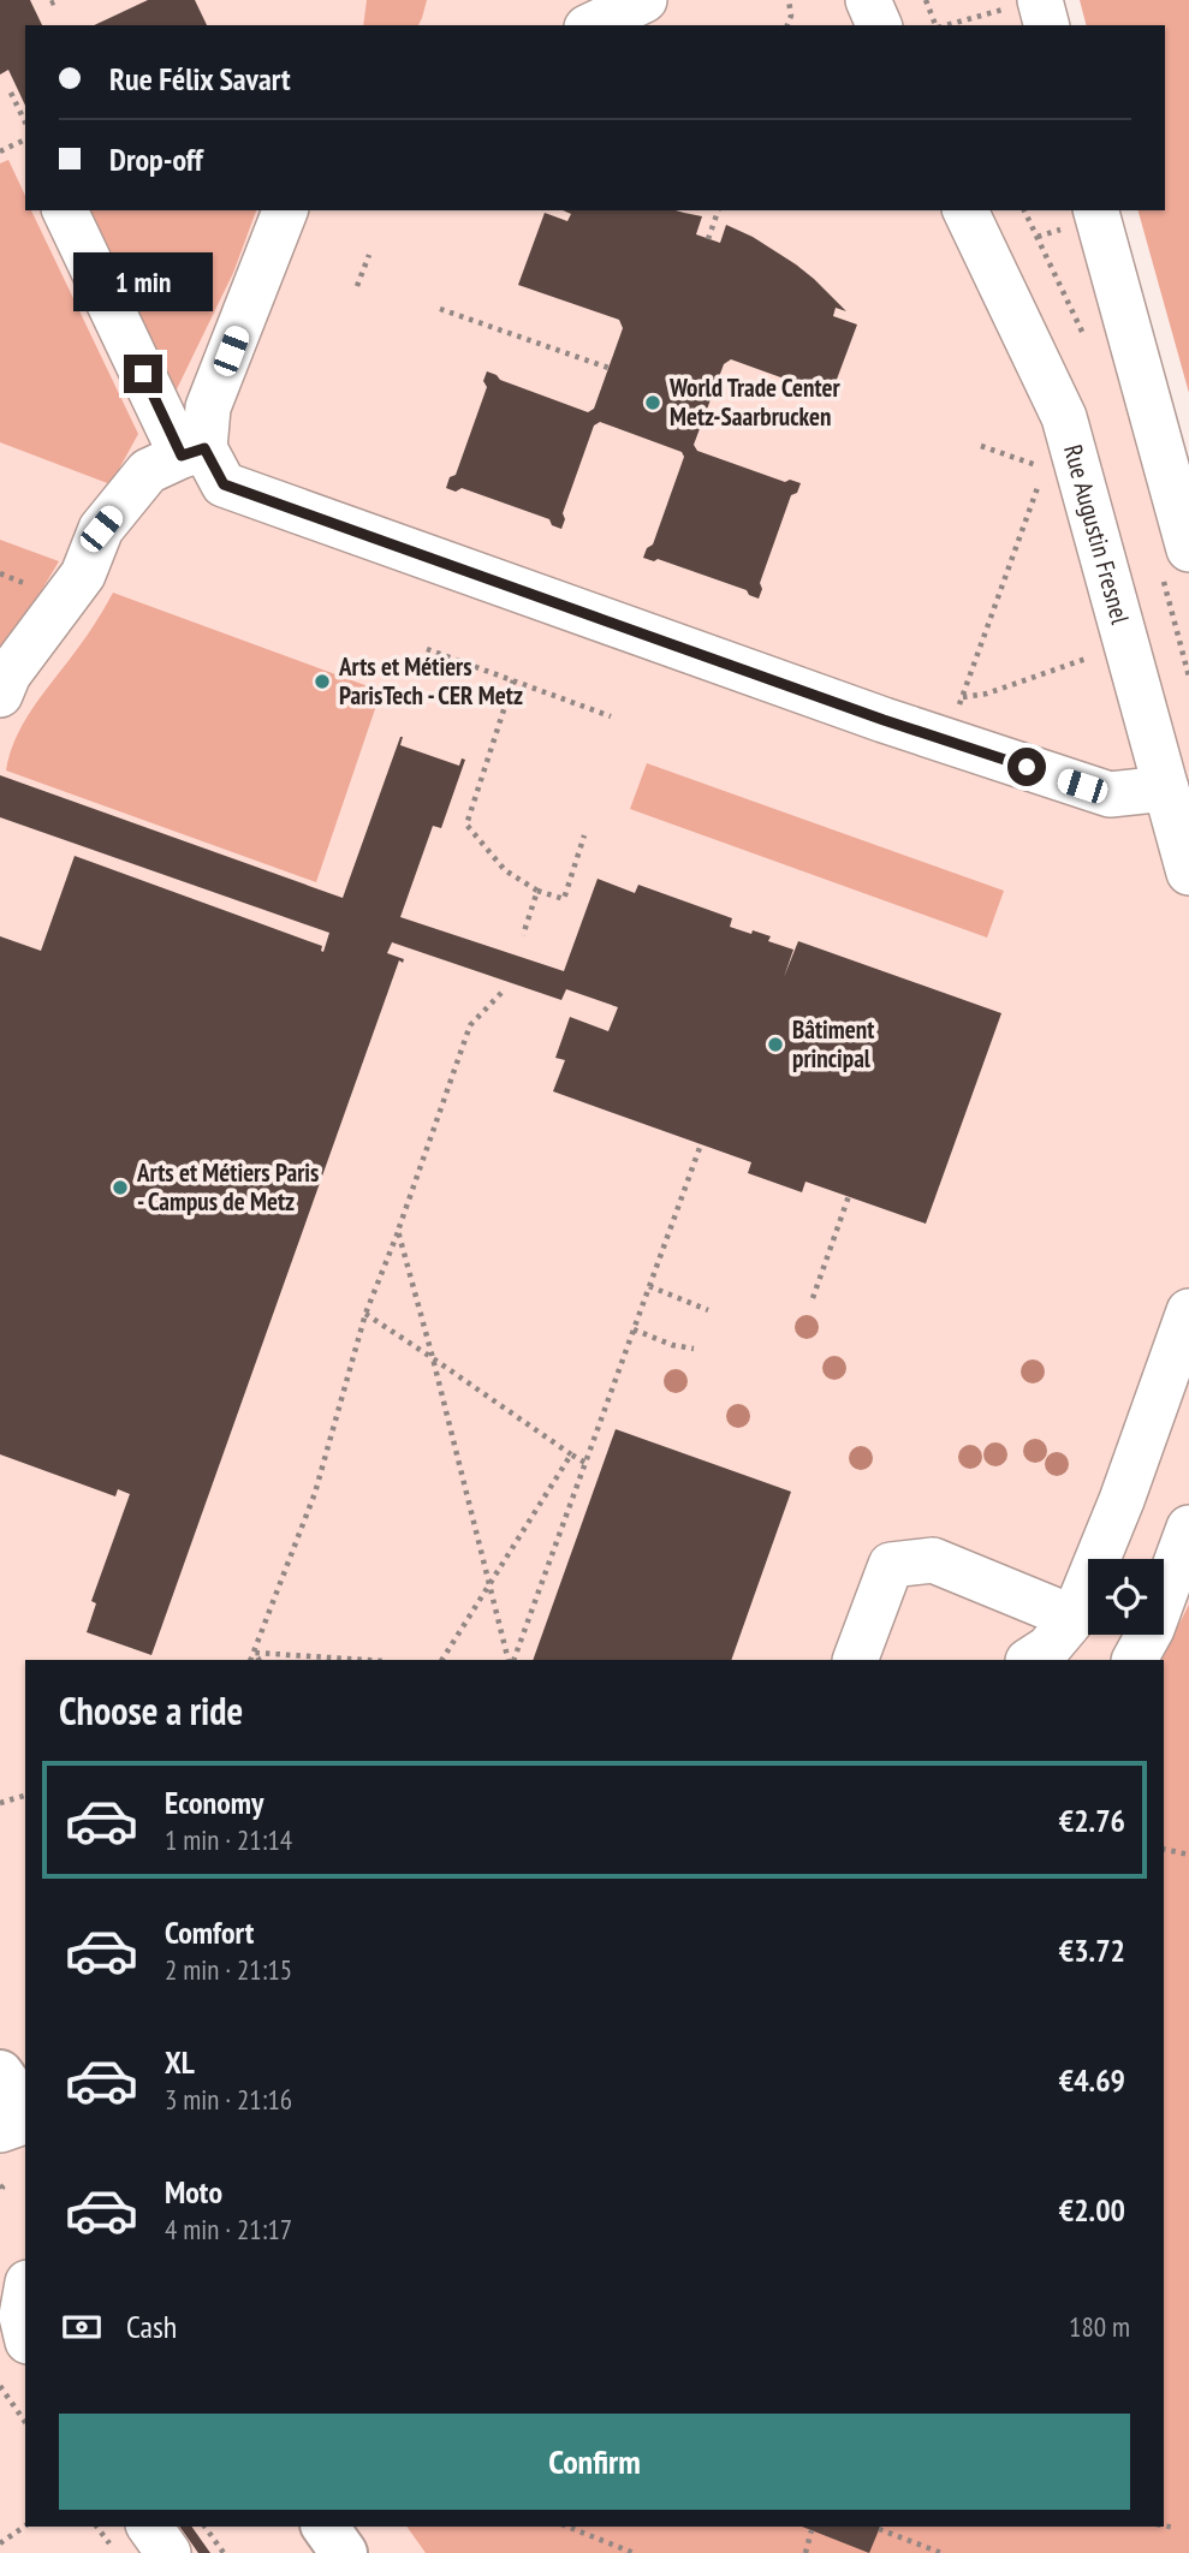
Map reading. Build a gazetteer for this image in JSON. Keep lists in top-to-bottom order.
{
  "streets": {
    "street": ["Rue Augustin Fresnel"]
  },
  "places": [
    "World Trade Center Metz-Saarbrucken",
    "Arts et Métiers ParisTech - CER Metz",
    "Bâtiment principal",
    "Arts et Métiers Paris - Campus de Metz"
  ],
  "page": {
    "banner": ["Rue Félix Savart", "Drop-off"],
    "bubble": "1 min",
    "heading": "Choose a ride",
    "list": [
      {
        "name": "Economy",
        "note": "1 min · 21:14",
        "value": "€2.76"
      },
      {
        "name": "Comfort",
        "note": "2 min · 21:15",
        "value": "€3.72"
      },
      {
        "name": "XL",
        "note": "3 min · 21:16",
        "value": "€4.69"
      },
      {
        "name": "Moto",
        "note": "4 min · 21:17",
        "value": "€2.00"
      }
    ],
    "pay": ["Cash", "180 m"],
    "buttons": "Confirm"
  }
}
